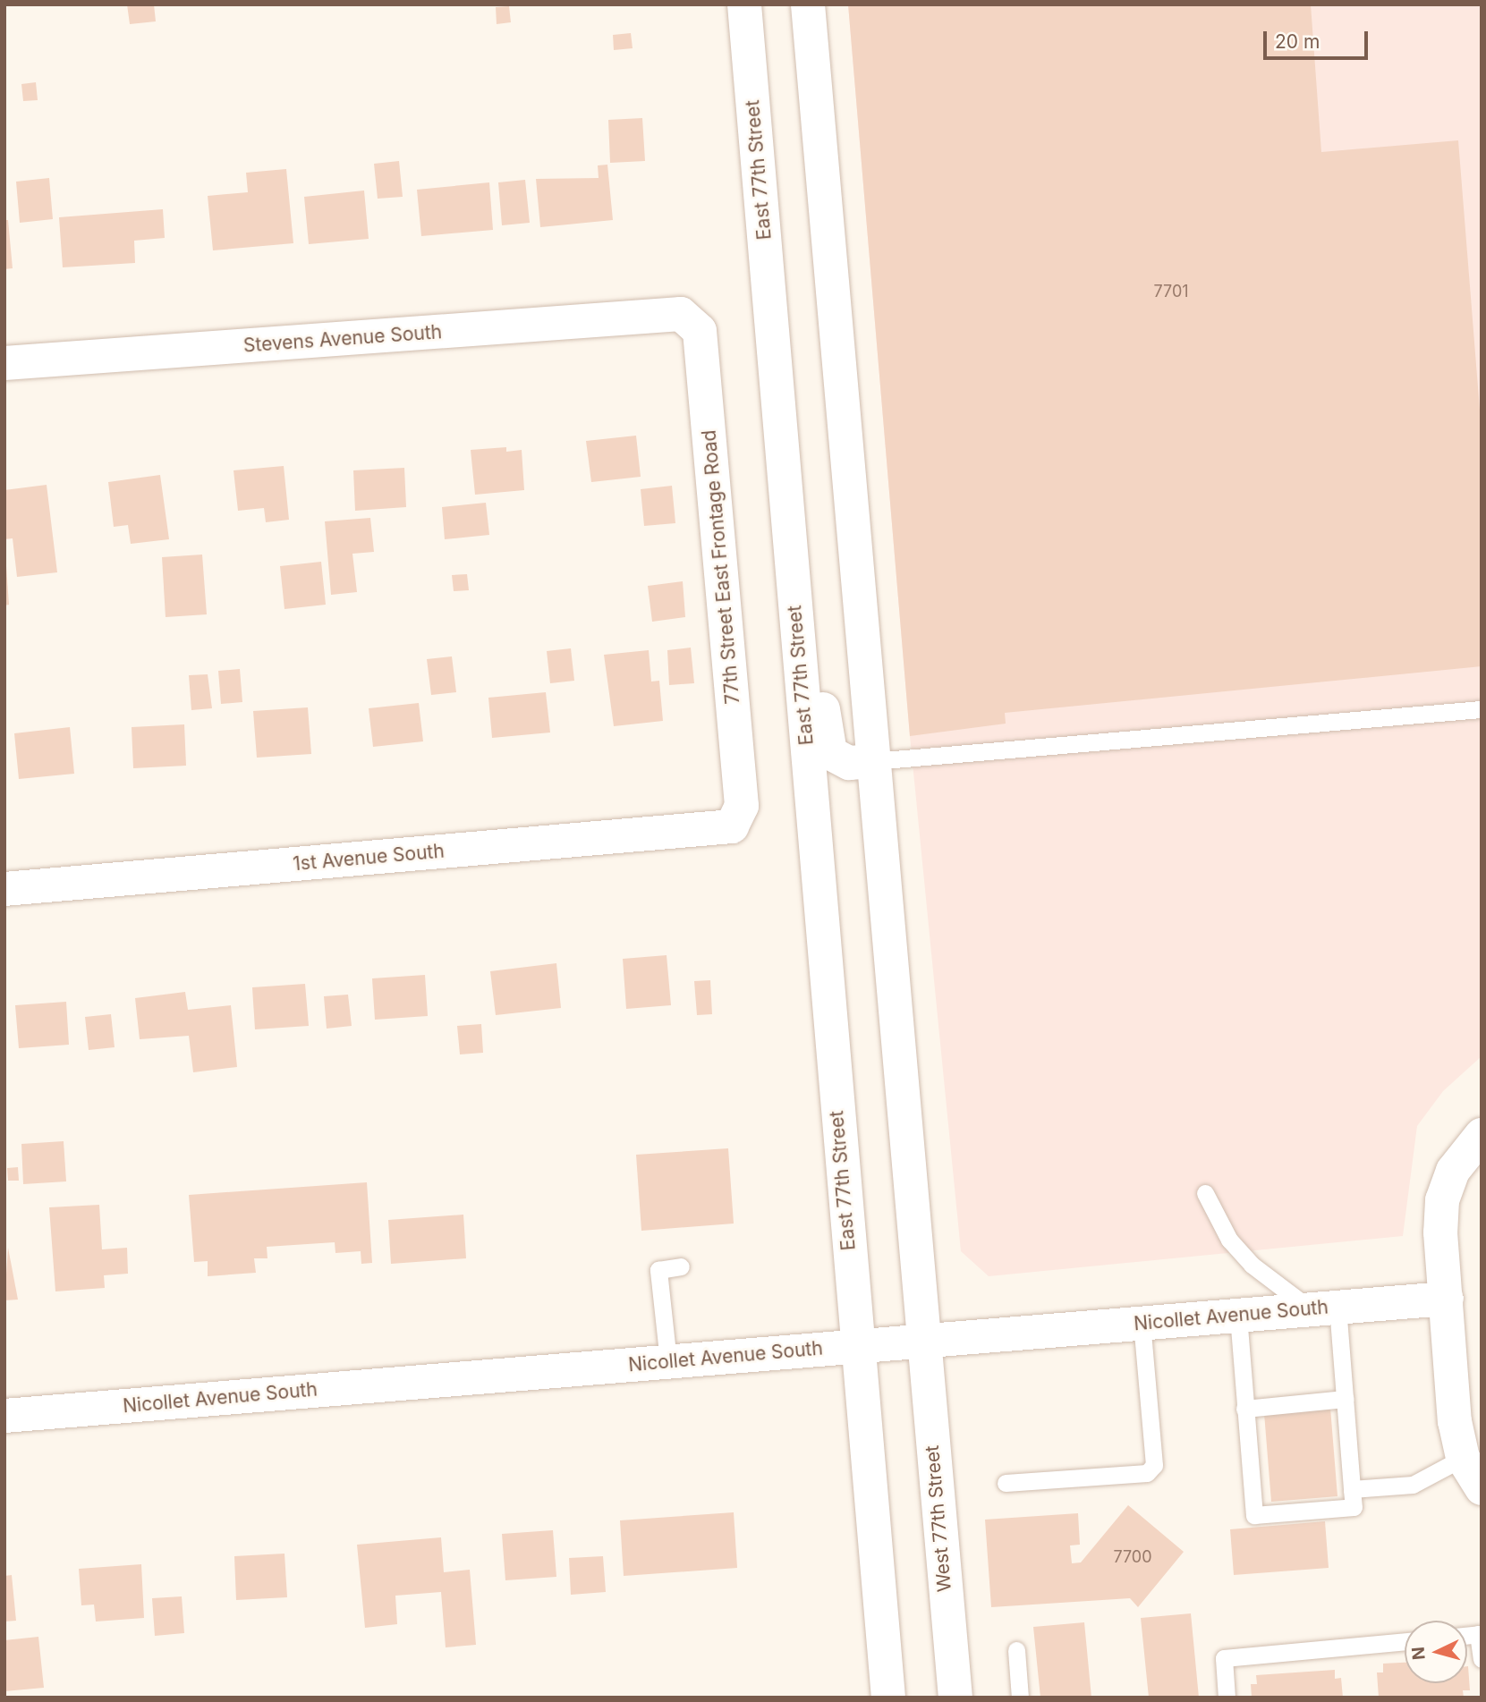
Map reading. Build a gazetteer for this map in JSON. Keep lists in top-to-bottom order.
{
  "streets": {
    "street": [
      "East 77th Street",
      "Stevens Avenue South",
      "77th Street East Frontage Road",
      "1st Avenue South",
      "Nicollet Avenue South",
      "West 77th Street"
    ]
  },
  "crossings": [
    ["East 77th Street", "Nicollet Avenue South"],
    ["Stevens Avenue South", "77th Street East Frontage Road"],
    ["77th Street East Frontage Road", "1st Avenue South"],
    ["Nicollet Avenue South", "West 77th Street"]
  ],
  "house_numbers": ["7701", "7700"],
  "scale_bar": "20 m",
  "north": "left"
}
